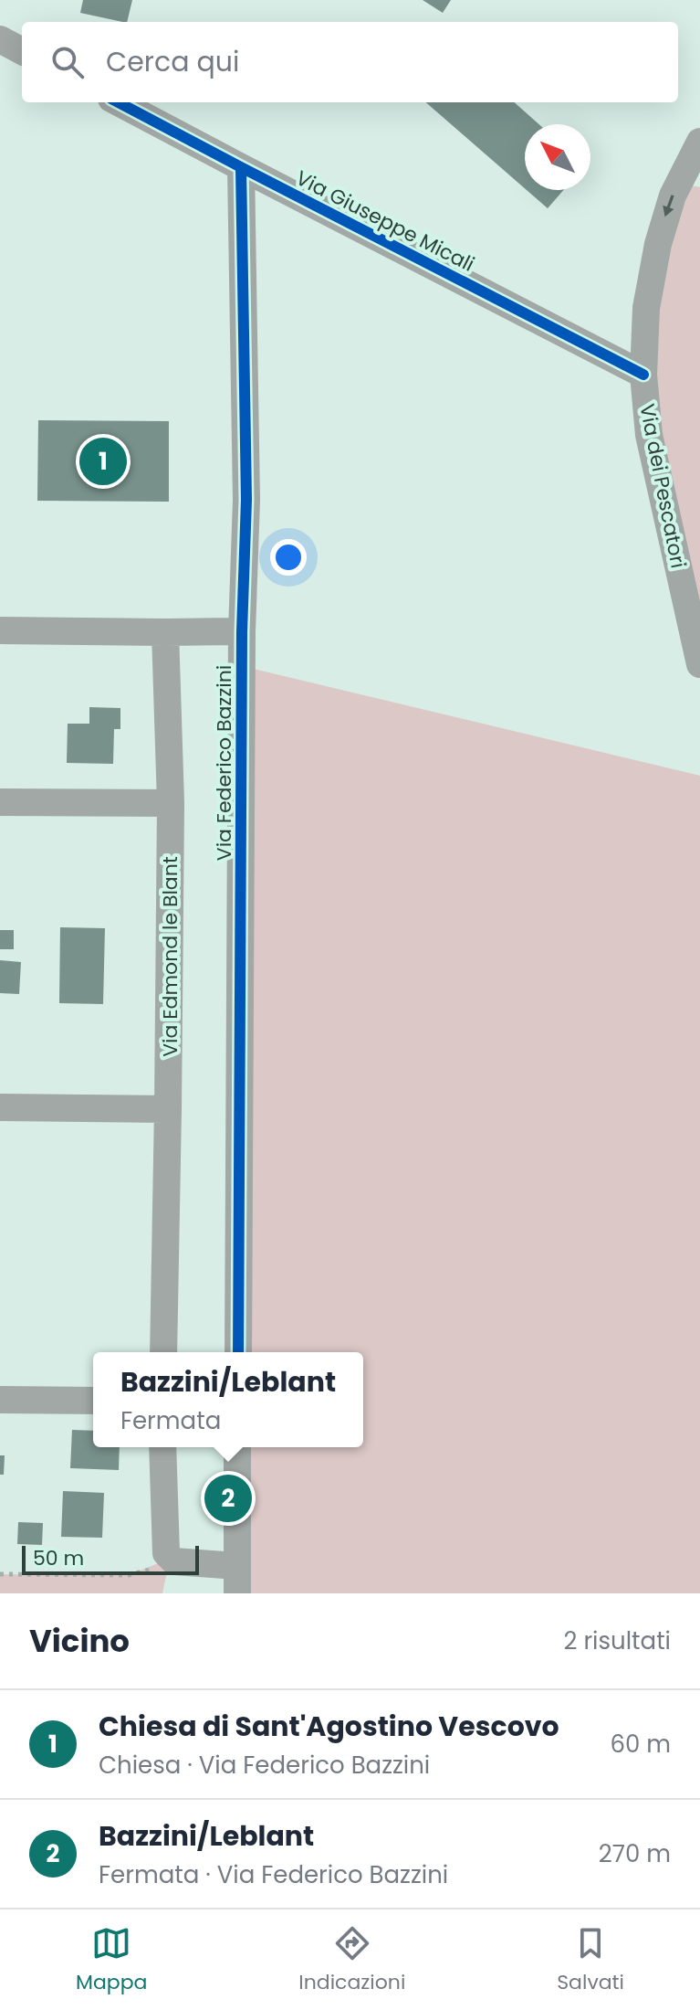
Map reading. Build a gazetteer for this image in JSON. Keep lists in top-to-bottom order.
{
  "streets": {
    "street": [
      "Via Giuseppe Micali",
      "Via dei Pescatori",
      "Via Federico Bazzini",
      "Via Edmond le Blant"
    ]
  },
  "crossings": [
    ["Via Giuseppe Micali", "Via dei Pescatori"],
    ["Via Giuseppe Micali", "Via Federico Bazzini"]
  ],
  "one_way": ["Via dei Pescatori"],
  "scale_bar": "50 m",
  "north": "top left",
  "page": {
    "search": "Cerca qui",
    "pins": ["1", "2"],
    "popup": ["Bazzini/Leblant", "Fermata"],
    "scale": "50 m",
    "heading": ["Vicino", "2 risultati"],
    "list": [
      {
        "mark": "1",
        "name": "Chiesa di Sant'Agostino Vescovo",
        "note": "Chiesa · Via Federico Bazzini",
        "value": "60 m"
      },
      {
        "mark": "2",
        "name": "Bazzini/Leblant",
        "note": "Fermata · Via Federico Bazzini",
        "value": "270 m"
      }
    ],
    "nav": ["Mappa", "Indicazioni", "Salvati"]
  }
}
